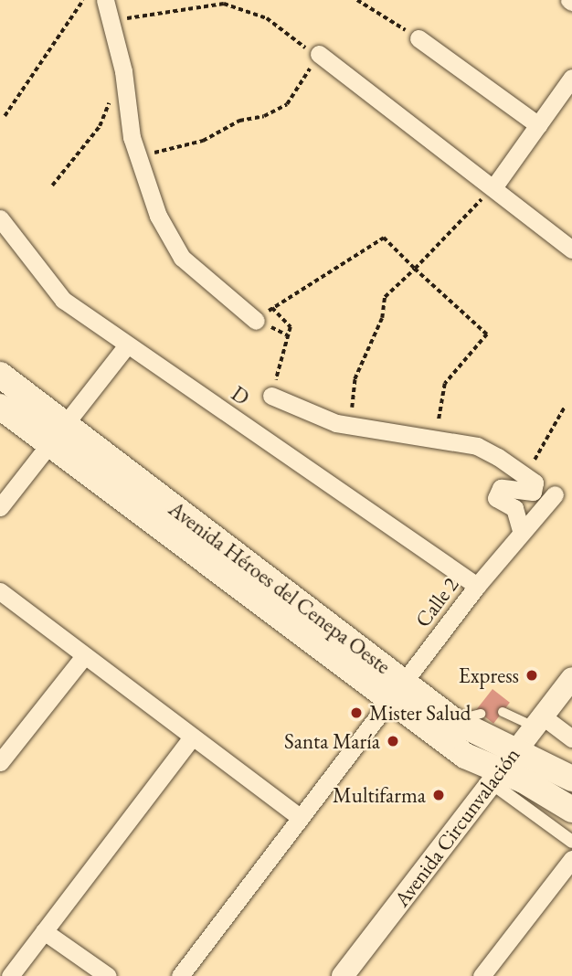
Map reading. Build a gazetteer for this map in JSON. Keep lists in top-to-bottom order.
{
  "streets": {
    "main road": ["Avenida Héroes del Cenepa Oeste"],
    "street": ["D", "Calle 2", "Avenida Circunvalación"]
  },
  "crossings": [
    ["D", "Calle 2"],
    ["Avenida Héroes del Cenepa Oeste", "Calle 2"],
    ["Avenida Héroes del Cenepa Oeste", "Avenida Circunvalación"]
  ],
  "places": [
    "Express",
    "Mister Salud",
    "Santa María",
    "Multifarma"
  ]
}
